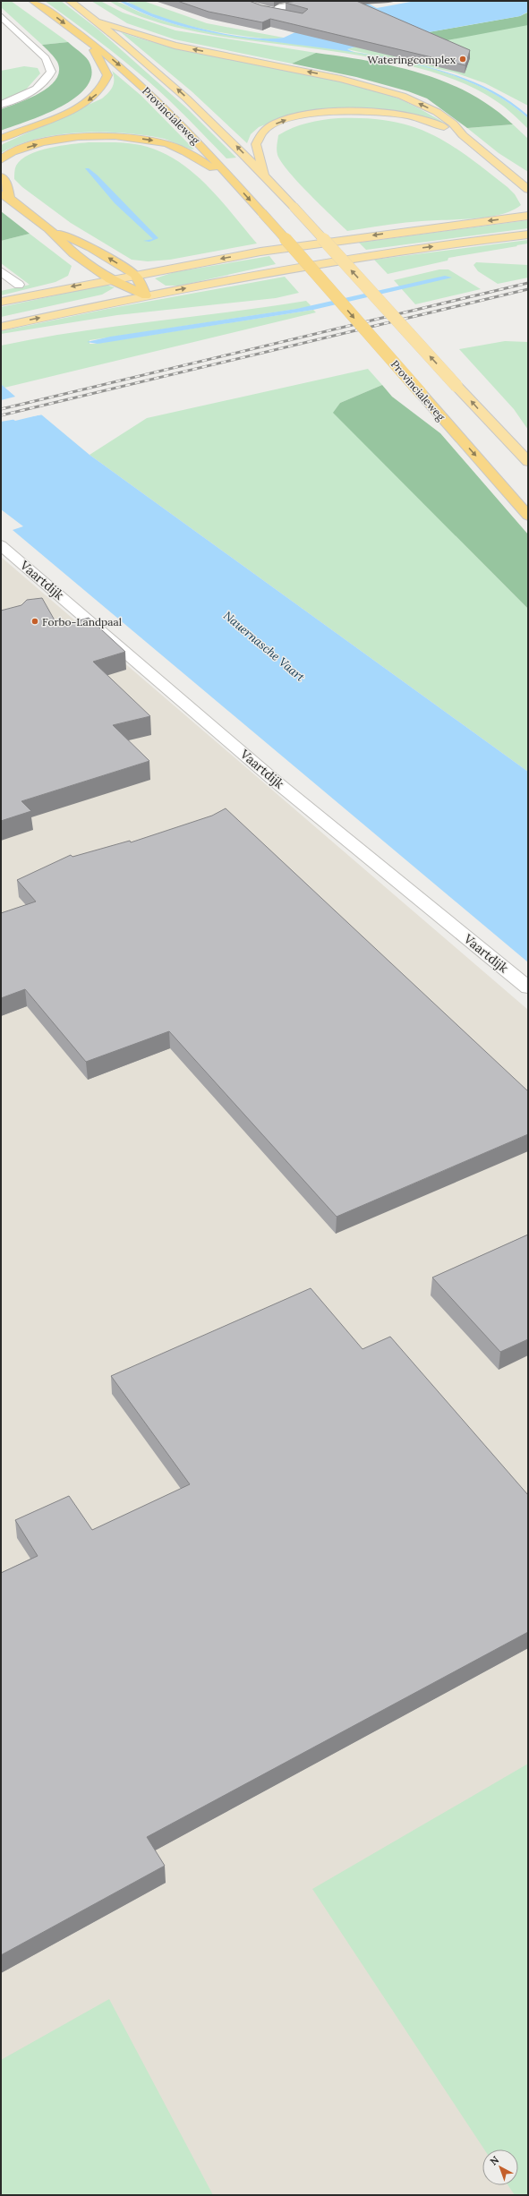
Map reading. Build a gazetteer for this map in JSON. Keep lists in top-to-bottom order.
{
  "streets": {
    "highway": ["Provincialeweg"],
    "street": ["Vaartdijk"]
  },
  "water": ["Nauernasche Vaart"],
  "places": ["Wateringcomplex", "Forbo-Landpaal"],
  "north": "top left"
}
